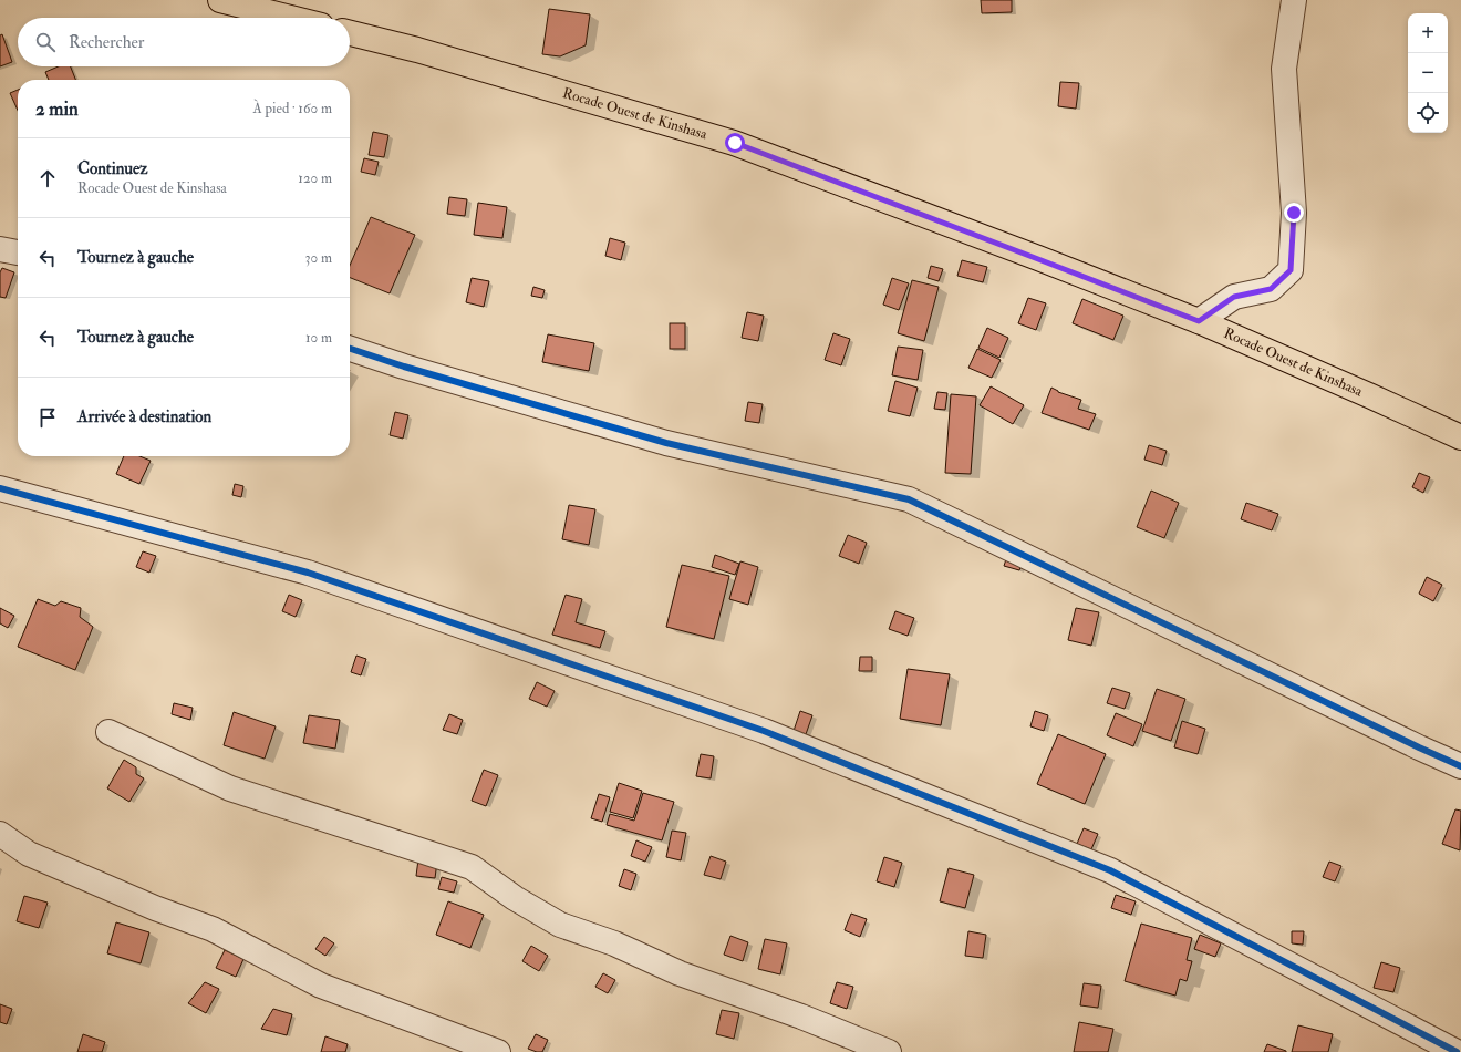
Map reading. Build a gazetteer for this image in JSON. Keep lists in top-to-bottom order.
{
  "streets": {
    "main road": ["Rocade Ouest de Kinshasa"]
  },
  "page": {
    "map_buttons": ["+", "−"],
    "search": "Rechercher",
    "heading": ["2 min", "À pied · 160 m"],
    "list": [
      ["Continuez", "Rocade Ouest de Kinshasa", "120 m"],
      ["Tournez à gauche", "30 m"],
      ["Tournez à gauche", "10 m"],
      "Arrivée à destination"
    ]
  }
}
